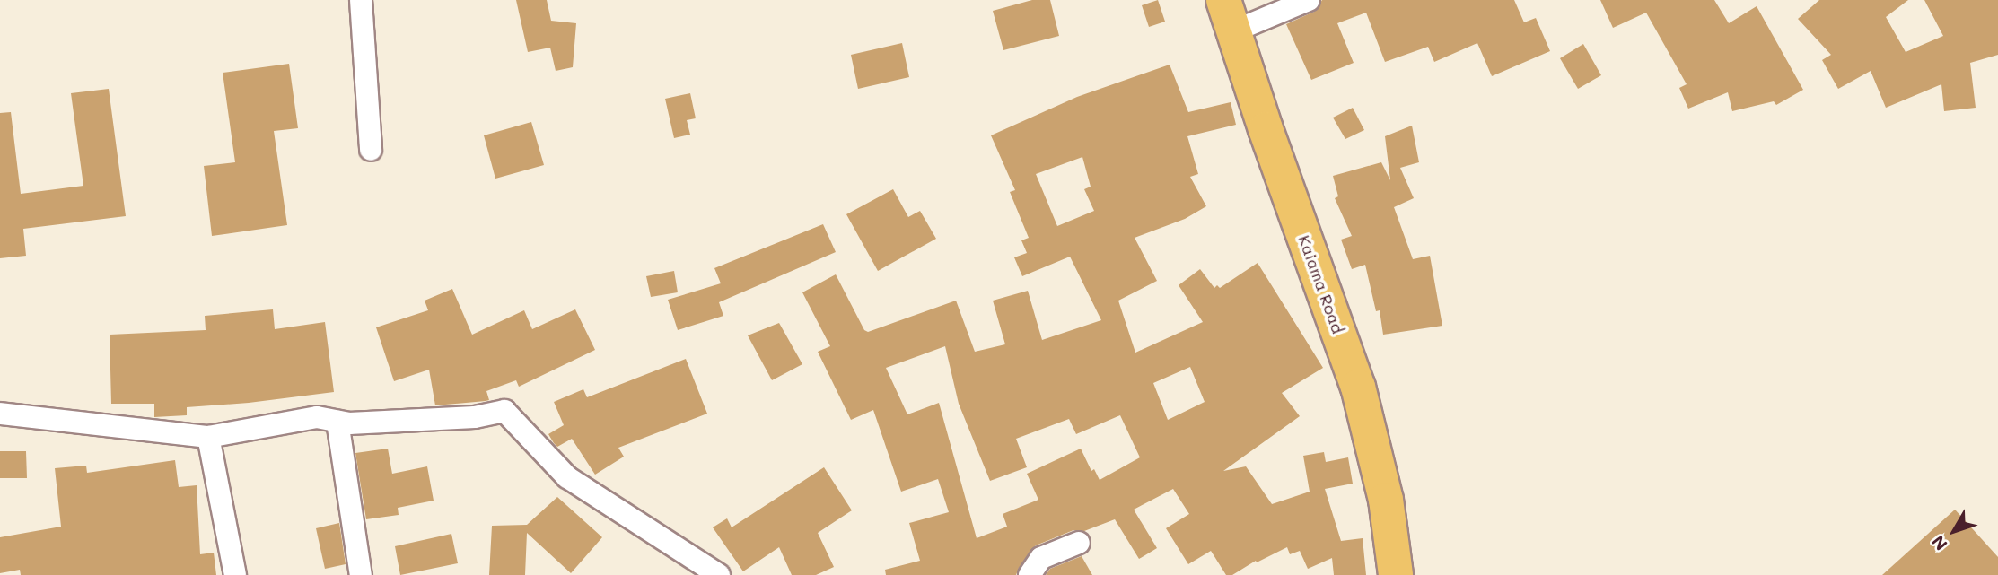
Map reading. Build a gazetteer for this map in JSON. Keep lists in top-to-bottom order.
{
  "streets": {
    "highway": ["Kaiama Road"]
  },
  "north": "bottom left"
}
